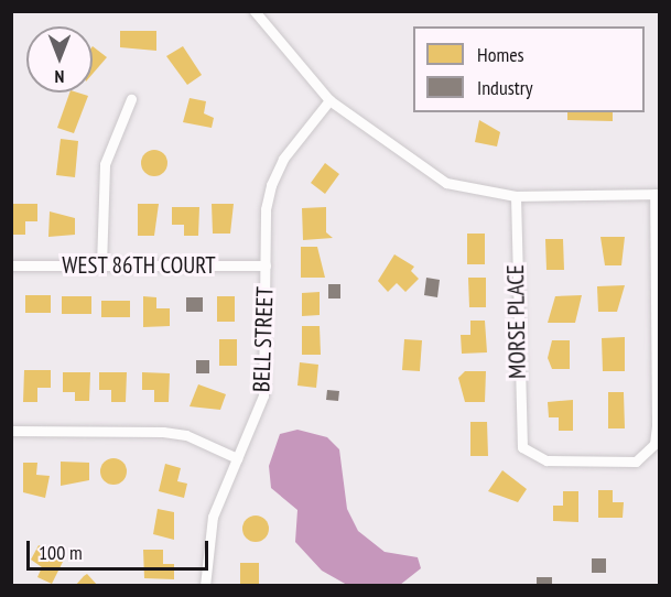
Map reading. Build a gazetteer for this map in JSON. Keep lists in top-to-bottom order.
{
  "streets": {
    "street": ["WEST 86TH COURT", "MORSE PLACE", "BELL STREET"]
  },
  "crossings": [
    ["WEST 86TH COURT", "BELL STREET"]
  ],
  "legend": ["Homes", "Industry"],
  "scale_bar": "100 m",
  "north": "bottom"
}
